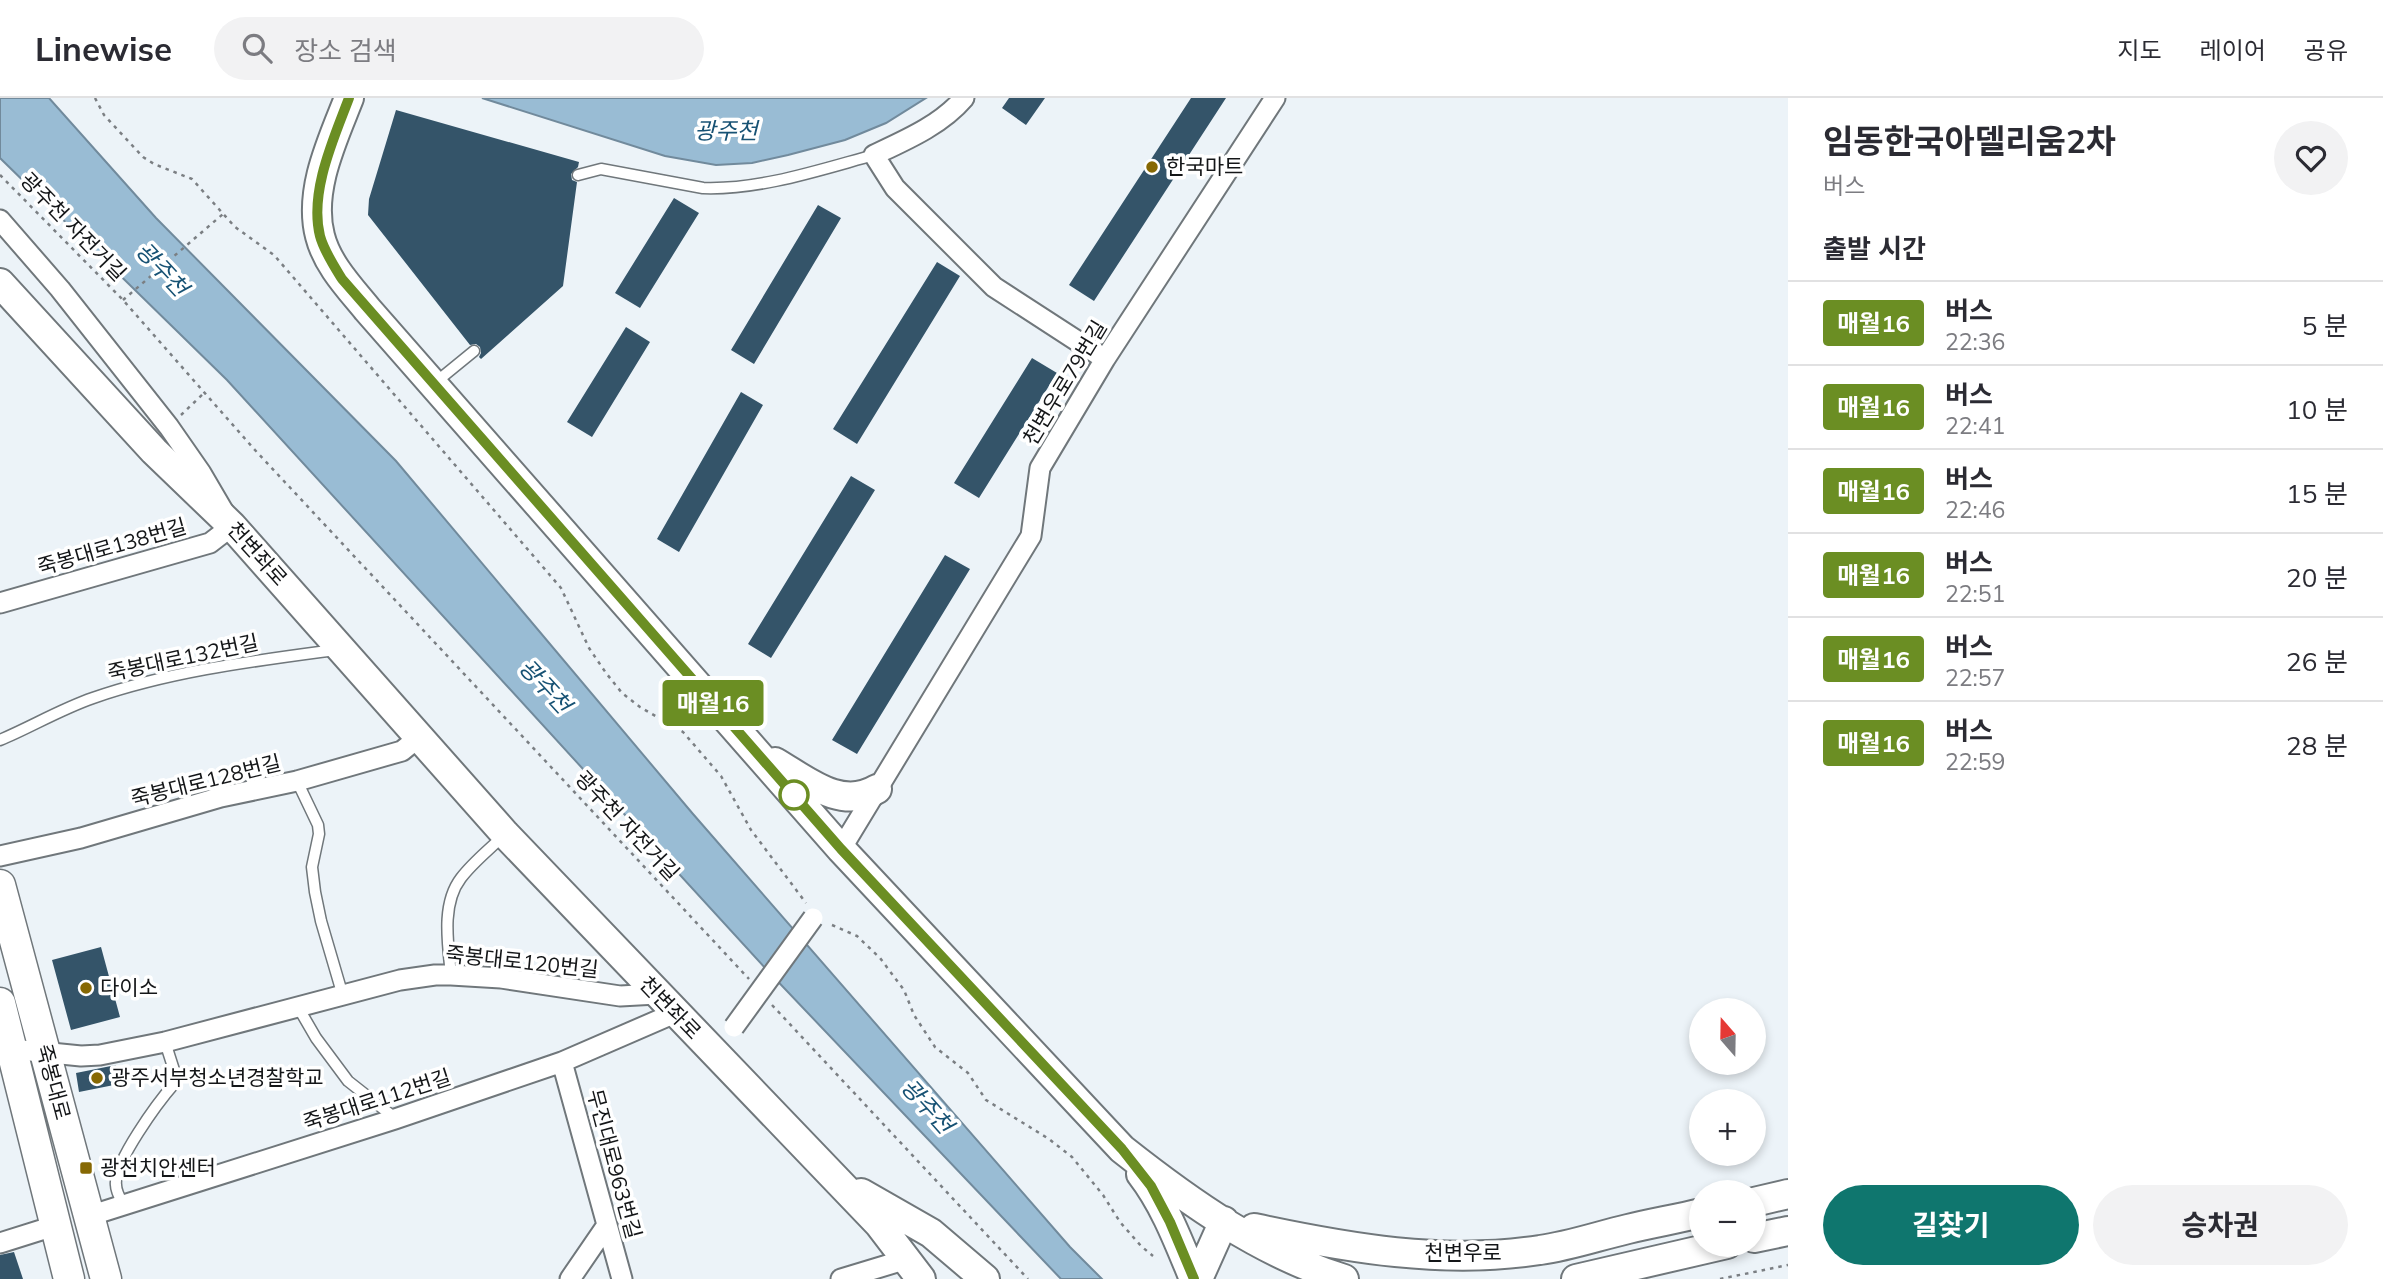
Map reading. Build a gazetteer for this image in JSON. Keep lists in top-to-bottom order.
{
  "streets": {
    "main road": ["죽봉대로"],
    "street": [
      "천변우로79번길",
      "죽봉대로138번길",
      "천변좌로",
      "죽봉대로128번길",
      "죽봉대로120번길",
      "죽봉대로112번길",
      "무진대로963번길",
      "천변우로"
    ],
    "lane": ["죽봉대로132번길"],
    "path": ["광주천 자전거길"]
  },
  "crossings": [
    ["천변우로79번길", "천변우로"],
    ["죽봉대로138번길", "천변좌로"],
    ["천변좌로", "죽봉대로132번길"],
    ["천변좌로", "죽봉대로128번길"],
    ["천변좌로", "죽봉대로120번길"],
    ["천변좌로", "죽봉대로112번길"],
    ["죽봉대로120번길", "죽봉대로"],
    ["죽봉대로120번길", "죽봉대로112번길"],
    ["죽봉대로", "죽봉대로112번길"],
    ["죽봉대로112번길", "무진대로963번길"]
  ],
  "water": ["광주천"],
  "places": {
    "other": ["한국마트", "다이소", "광주서부청소년경찰학교"],
    "transit": ["광천치안센터"]
  },
  "lines": ["bus line 매월16"],
  "north": "top",
  "page": {
    "header": "Linewise",
    "search": "장소 검색",
    "nav": ["지도", "레이어", "공유"],
    "on_map": "매월16",
    "heading": [
      ["임동한국아델리움2차", "버스"],
      "출발 시간"
    ],
    "list": [
      {
        "mark": "매월16",
        "name": "버스",
        "note": "22:36",
        "value": "5 분"
      },
      {
        "mark": "매월16",
        "name": "버스",
        "note": "22:41",
        "value": "10 분"
      },
      {
        "mark": "매월16",
        "name": "버스",
        "note": "22:46",
        "value": "15 분"
      },
      {
        "mark": "매월16",
        "name": "버스",
        "note": "22:51",
        "value": "20 분"
      },
      {
        "mark": "매월16",
        "name": "버스",
        "note": "22:57",
        "value": "26 분"
      },
      {
        "mark": "매월16",
        "name": "버스",
        "note": "22:59",
        "value": "28 분"
      }
    ],
    "map_buttons": ["+", "−"],
    "buttons": ["길찾기", "승차권"]
  }
}
